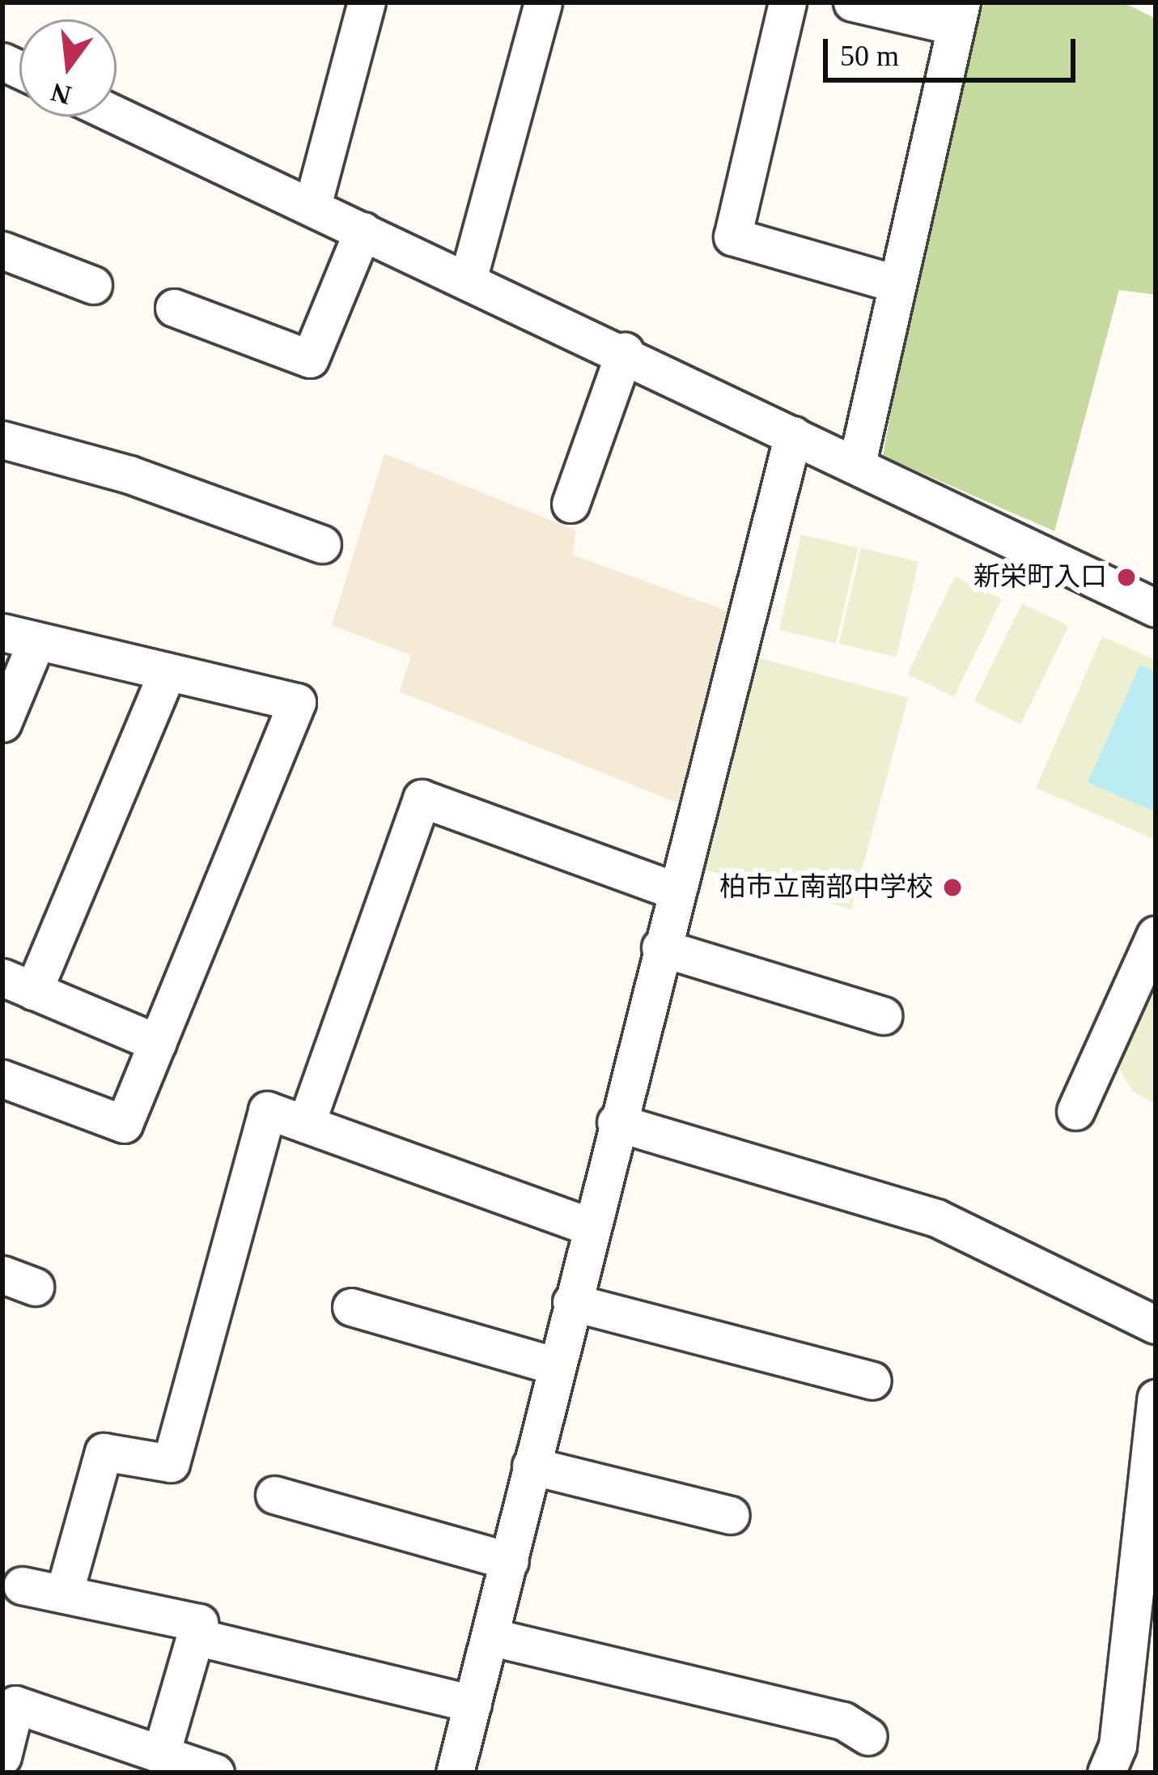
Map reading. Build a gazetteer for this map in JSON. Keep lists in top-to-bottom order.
{
  "places": ["新栄町入口", "柏市立南部中学校"],
  "scale_bar": "50 m",
  "north": "bottom"
}
